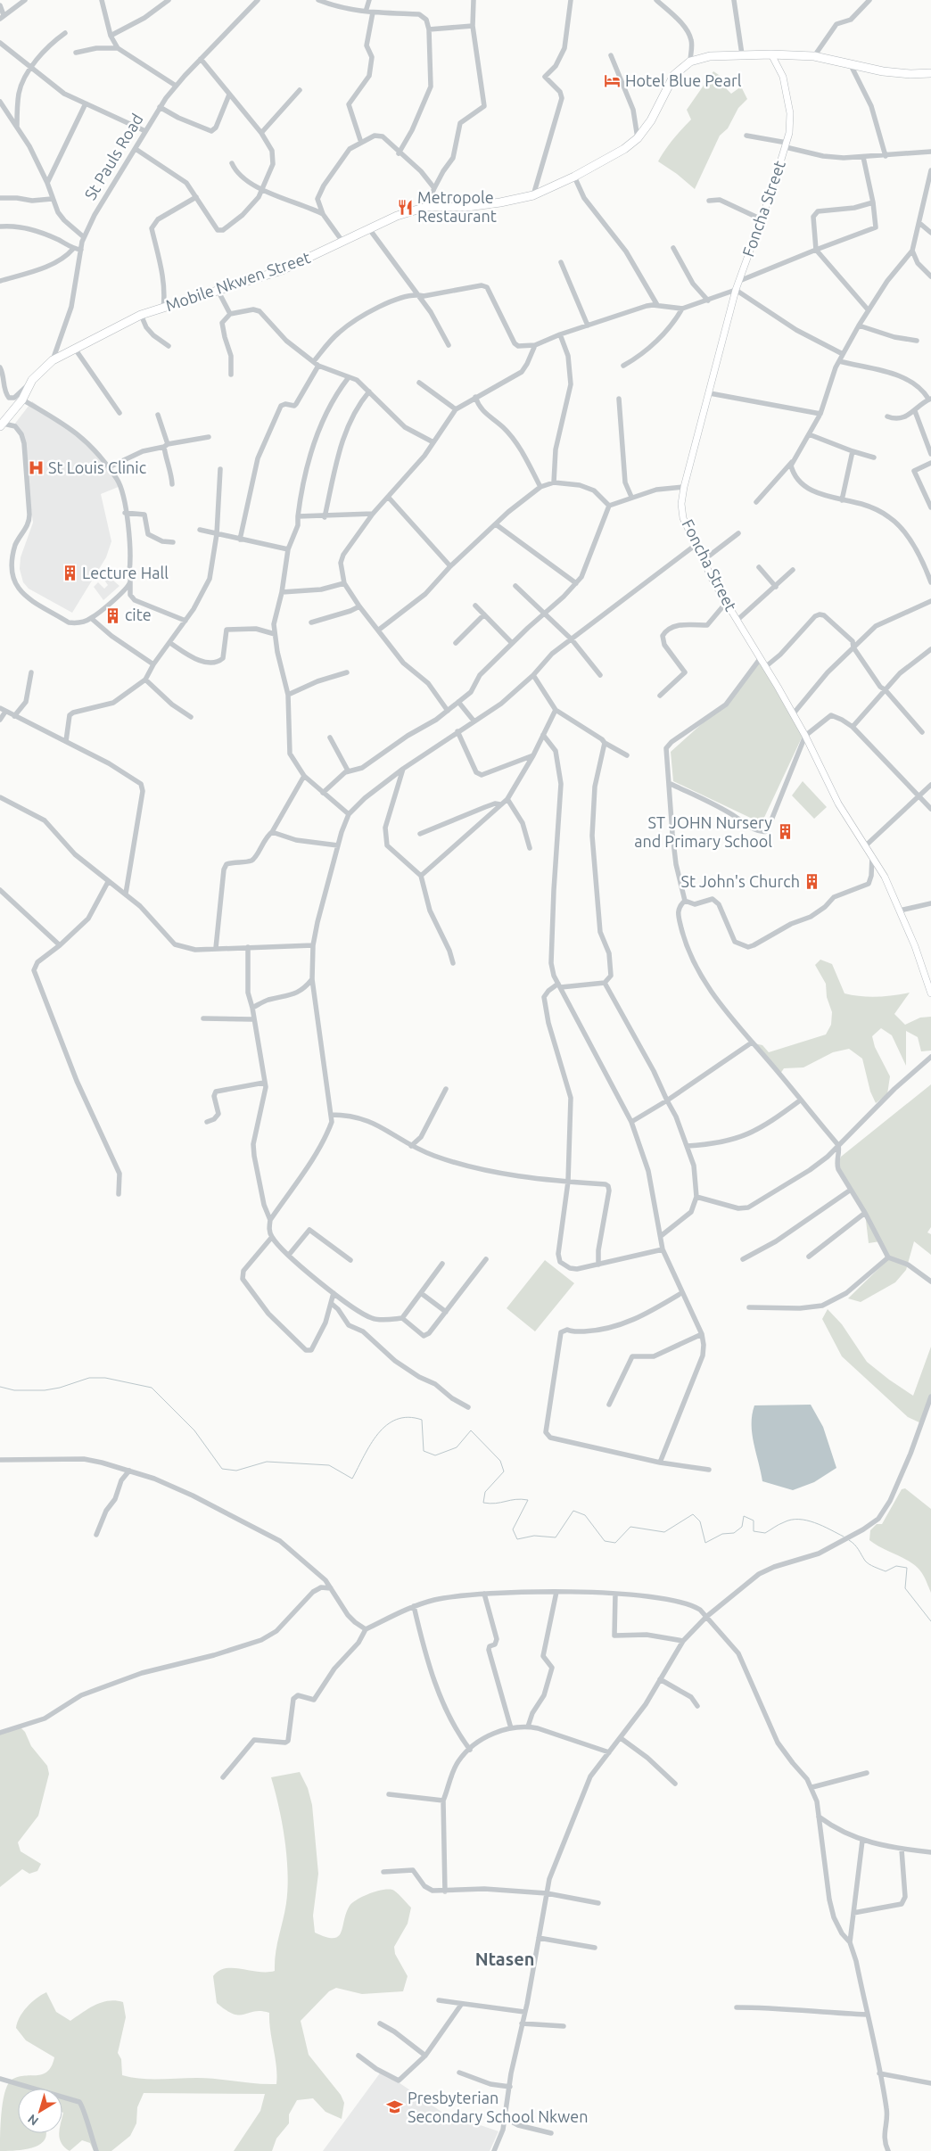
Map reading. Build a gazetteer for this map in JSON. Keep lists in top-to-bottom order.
{
  "streets": {
    "highway": ["Mobile Nkwen Street"],
    "main road": ["Foncha Street"],
    "street": ["St Pauls Road"]
  },
  "crossings": [
    ["St Pauls Road", "Mobile Nkwen Street"],
    ["Foncha Street", "Mobile Nkwen Street"]
  ],
  "districts": ["Ntasen"],
  "places": {
    "hotel": ["Hotel Blue Pearl"],
    "restaurant": ["Metropole Restaurant"],
    "hospital": ["St Louis Clinic"],
    "building": [
      "Lecture Hall",
      "cite",
      "ST JOHN Nursery and Primary School",
      "St John's Church"
    ],
    "school or university": ["Presbyterian Secondary School Nkwen"]
  },
  "north": "bottom left"
}
